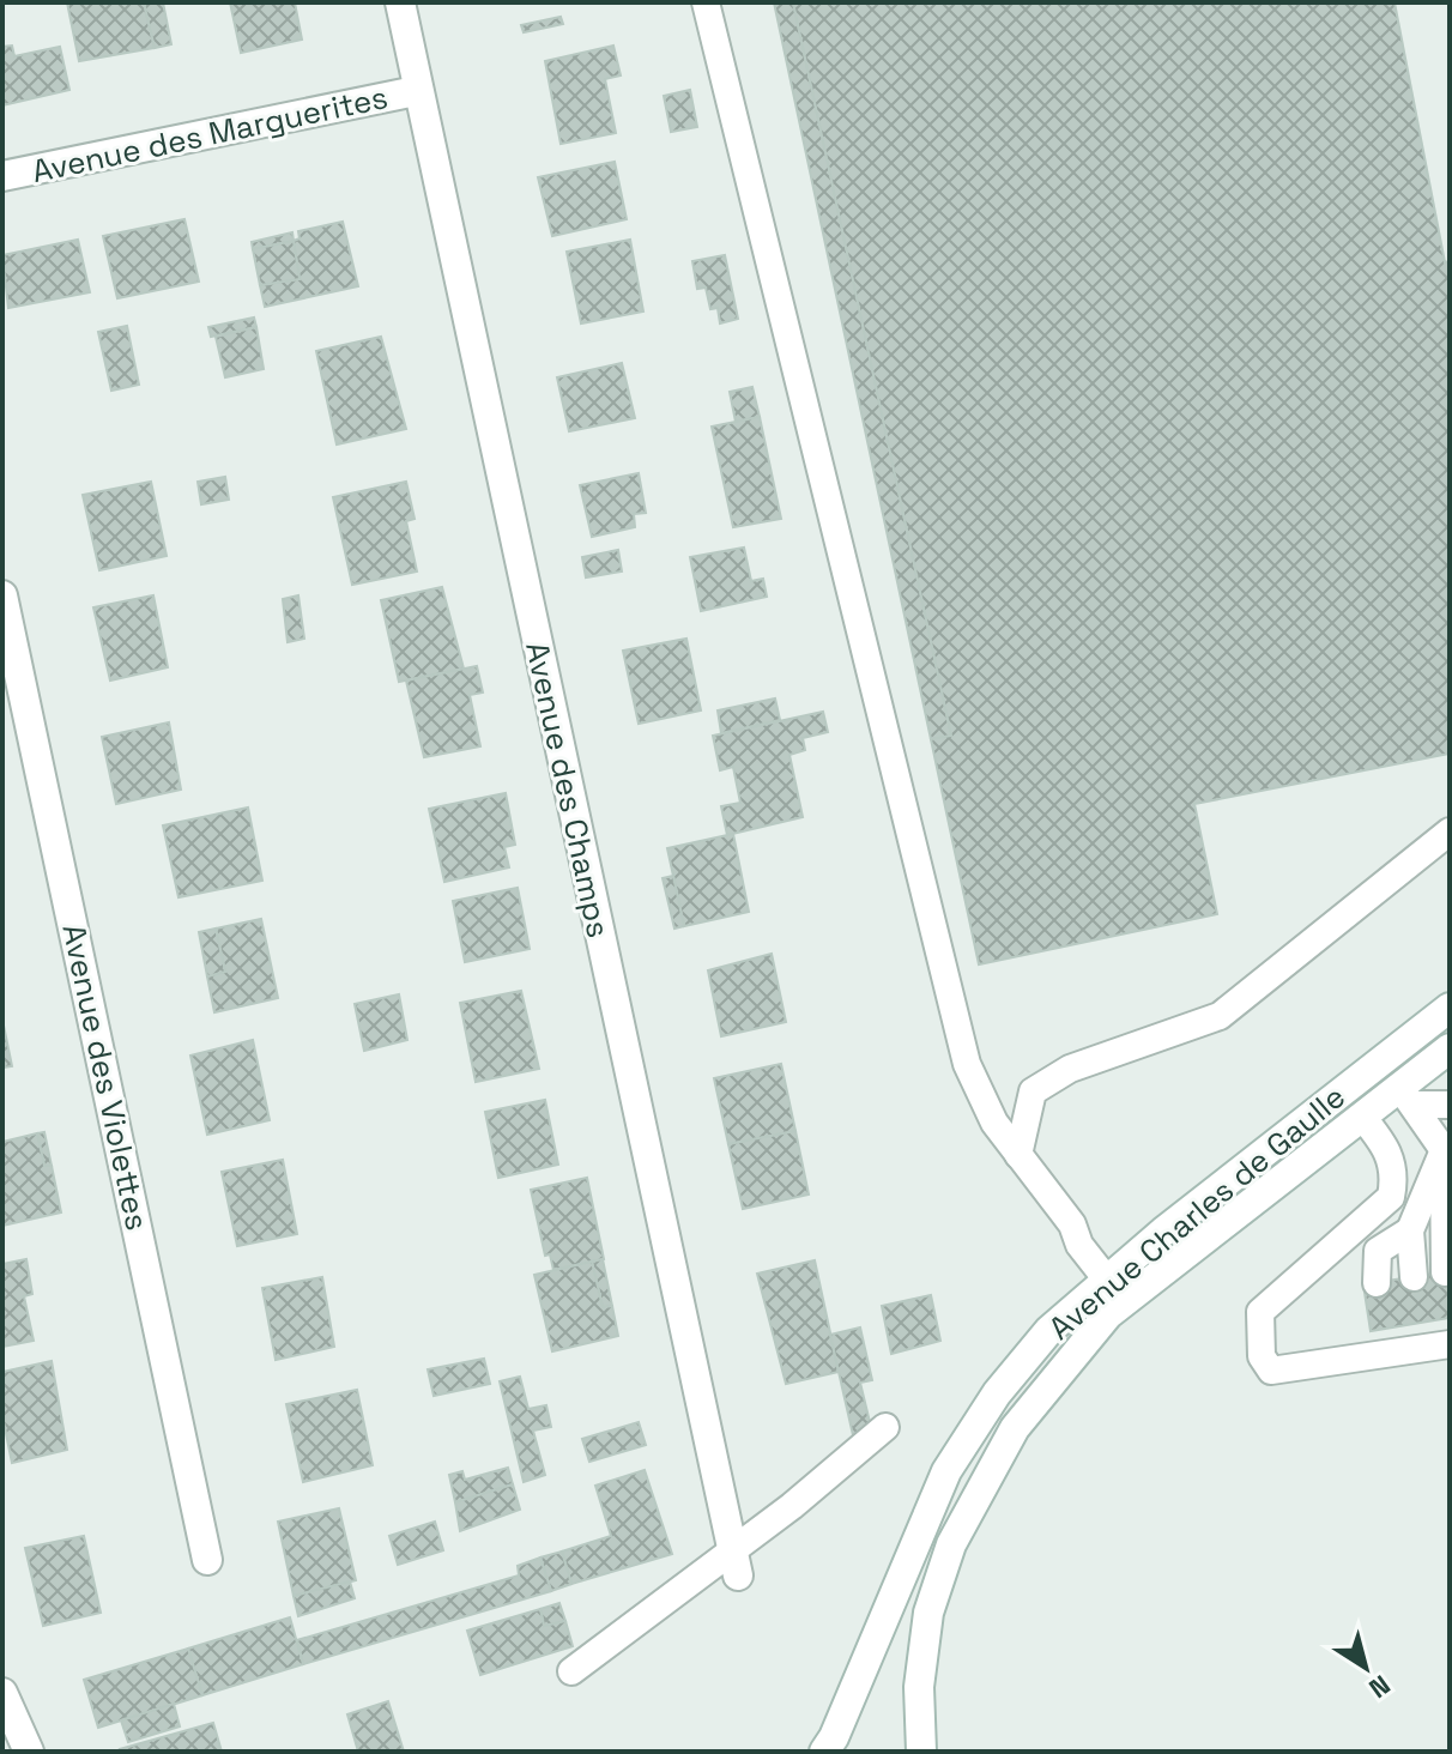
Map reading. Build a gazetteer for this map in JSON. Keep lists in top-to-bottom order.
{
  "streets": {
    "street": [
      "Avenue des Marguerites",
      "Avenue des Champs",
      "Avenue des Violettes",
      "Avenue Charles de Gaulle"
    ]
  },
  "crossings": [
    ["Avenue des Marguerites", "Avenue des Champs"]
  ],
  "north": "bottom right"
}
